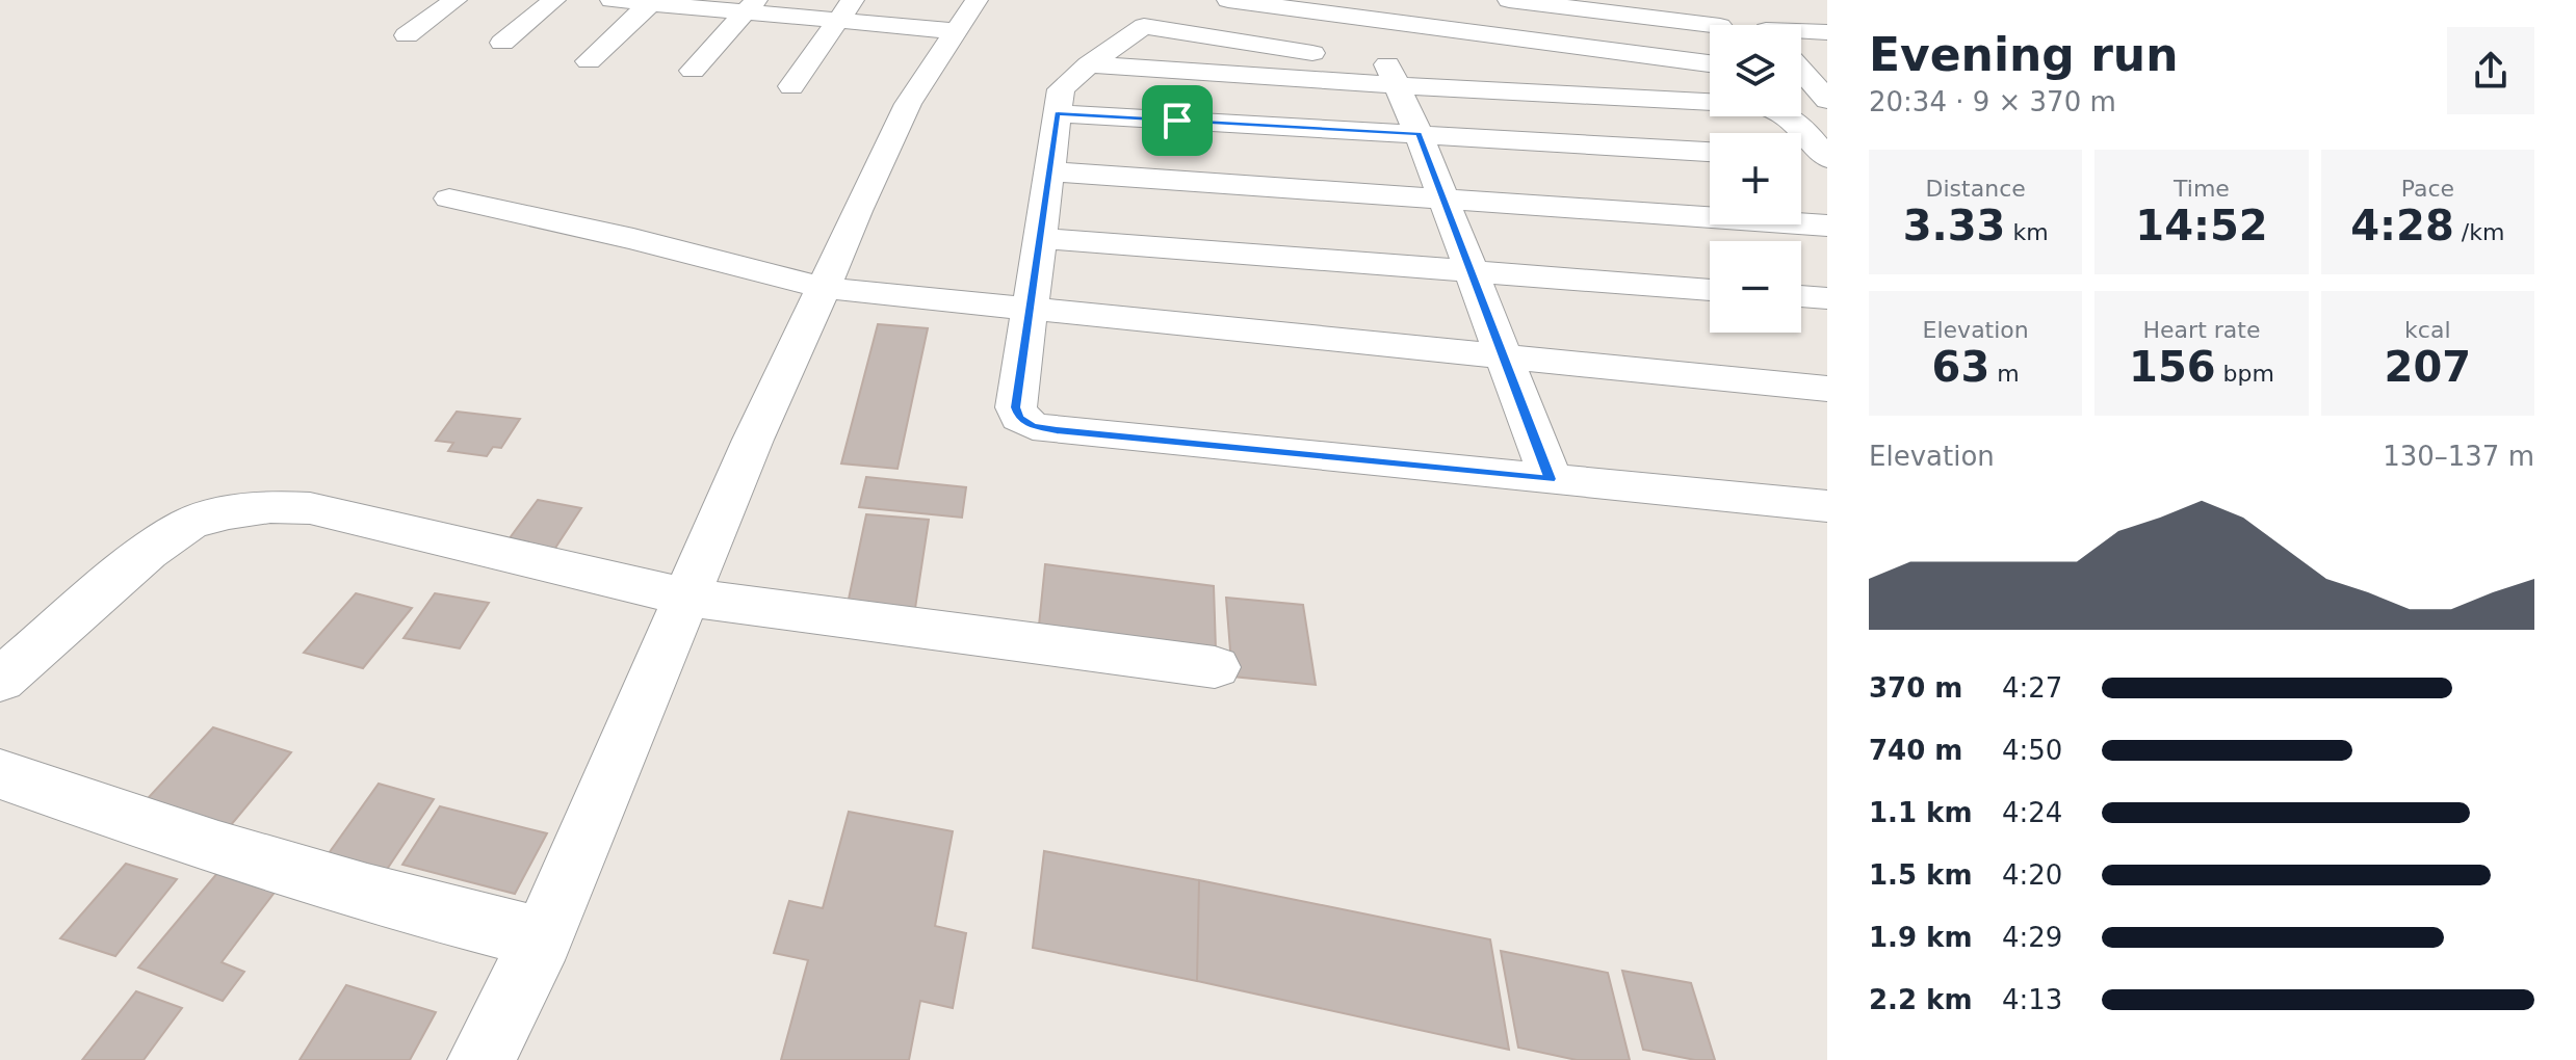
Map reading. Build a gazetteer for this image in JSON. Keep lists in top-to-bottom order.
{
  "page": {
    "heading": ["Evening run", "20:34 · 9 × 370 m"],
    "map_buttons": ["+", "−"],
    "stats": [
      ["Distance", "3.33 km"],
      ["Time", "14:52"],
      ["Pace", "4:28 /km"],
      ["Elevation", "63 m"],
      ["Heart rate", "156 bpm"],
      ["kcal", "207"]
    ],
    "chart": ["Elevation", "130–137 m"],
    "list": [
      {
        "name": "370 m",
        "note": "4:27"
      },
      {
        "name": "740 m",
        "note": "4:50"
      },
      {
        "name": "1.1 km",
        "note": "4:24"
      },
      {
        "name": "1.5 km",
        "note": "4:20"
      },
      {
        "name": "1.9 km",
        "note": "4:29"
      },
      {
        "name": "2.2 km",
        "note": "4:13"
      }
    ]
  }
}
